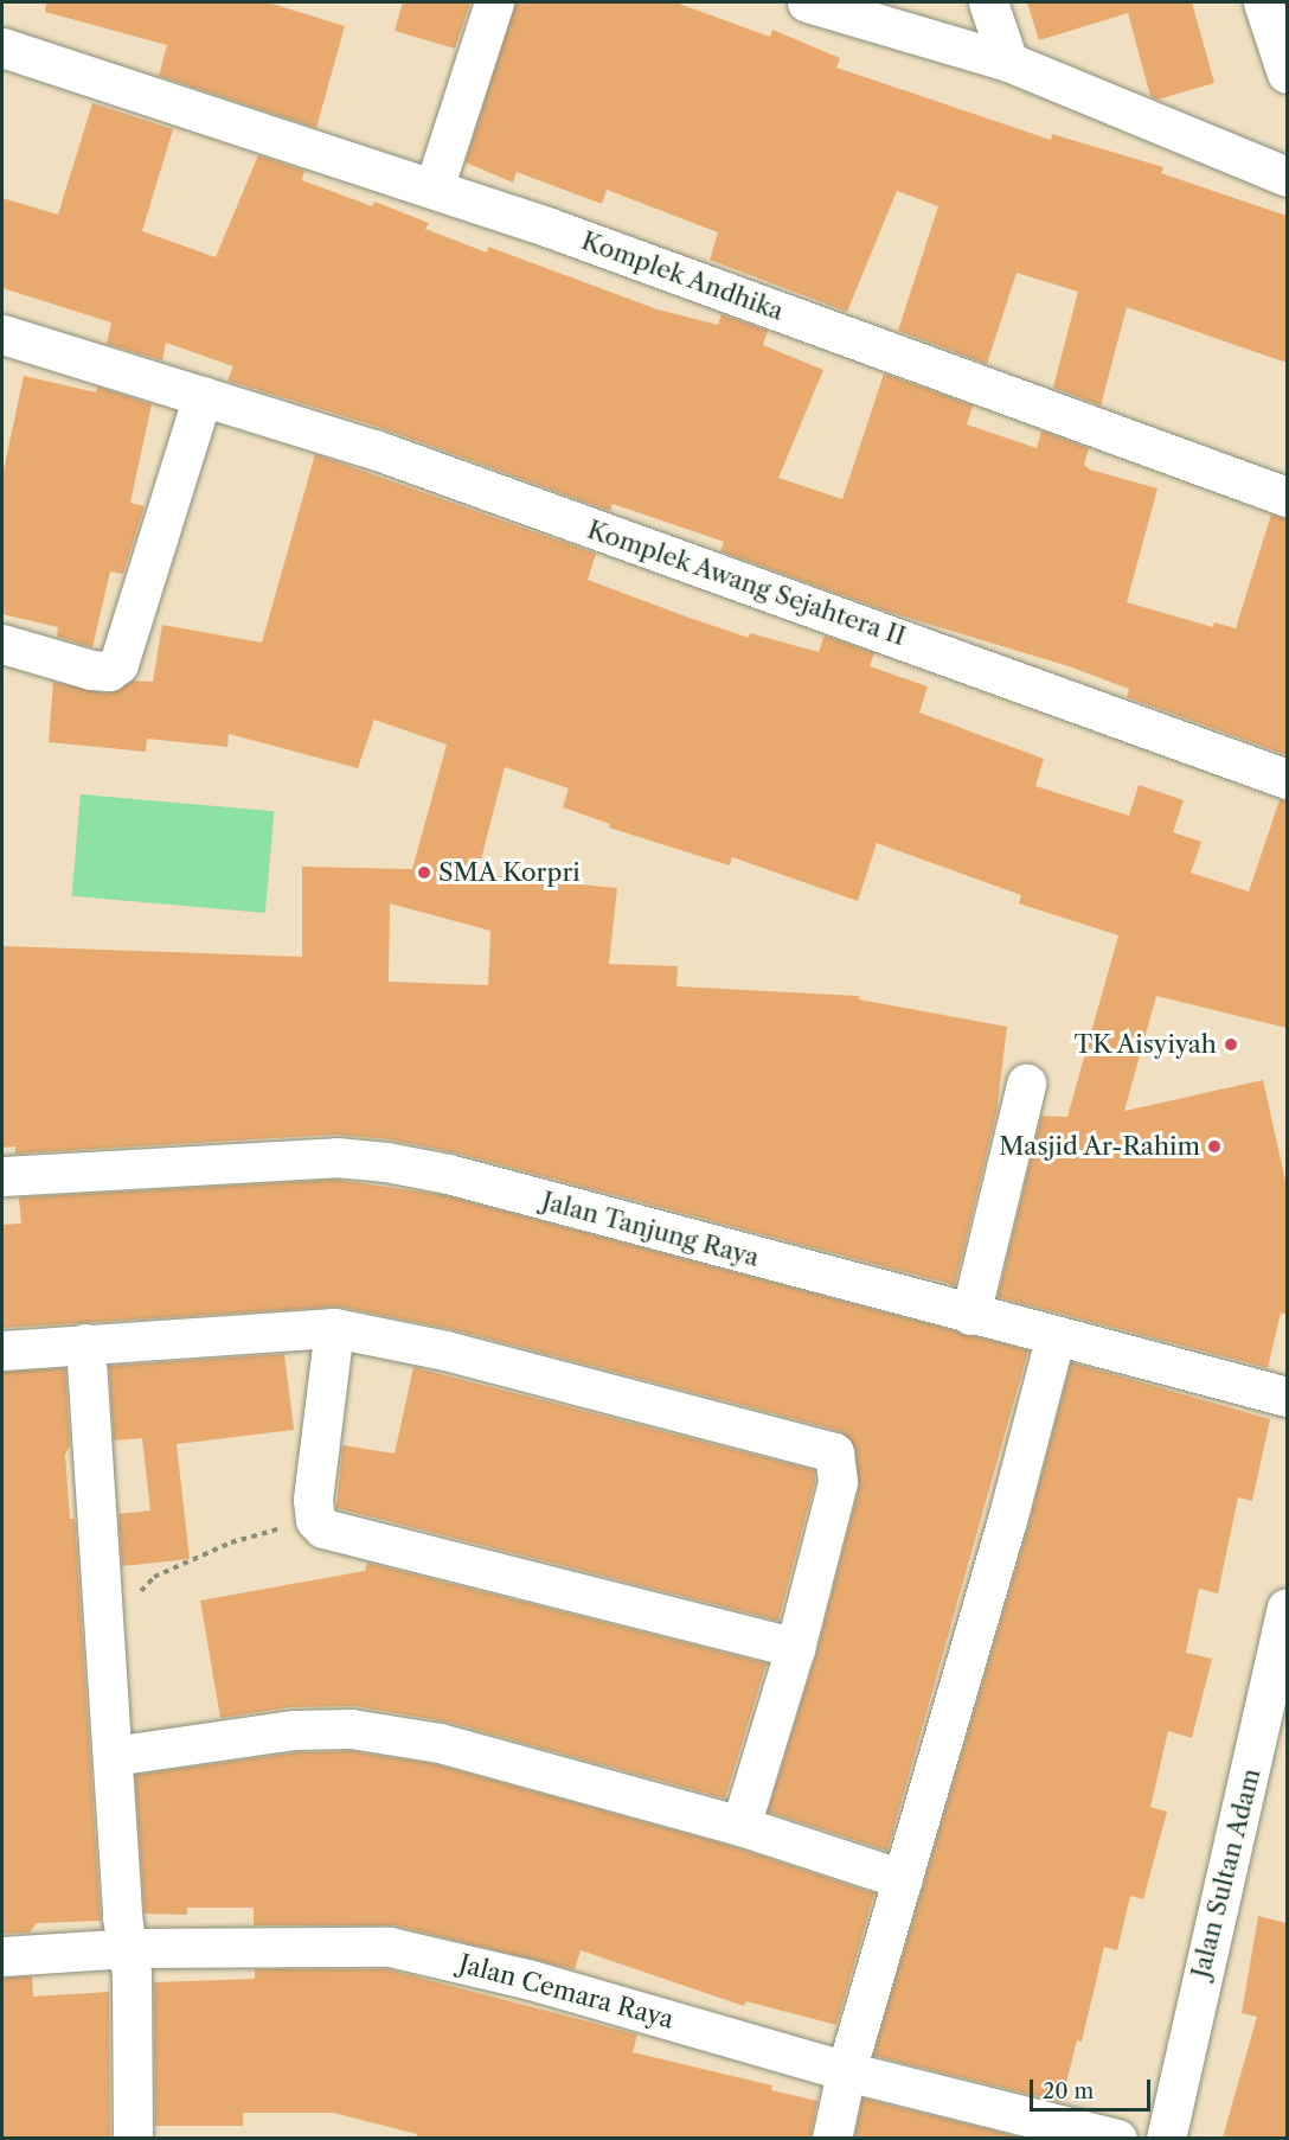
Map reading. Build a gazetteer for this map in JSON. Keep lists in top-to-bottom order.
{
  "streets": {
    "street": [
      "Komplek Andhika",
      "Komplek Awang Sejahtera II",
      "Jalan Tanjung Raya",
      "Jalan Sultan Adam",
      "Jalan Cemara Raya"
    ]
  },
  "places": ["SMA Korpri", "TK Aisyiyah", "Masjid Ar-Rahim"],
  "scale_bar": "20 m"
}
